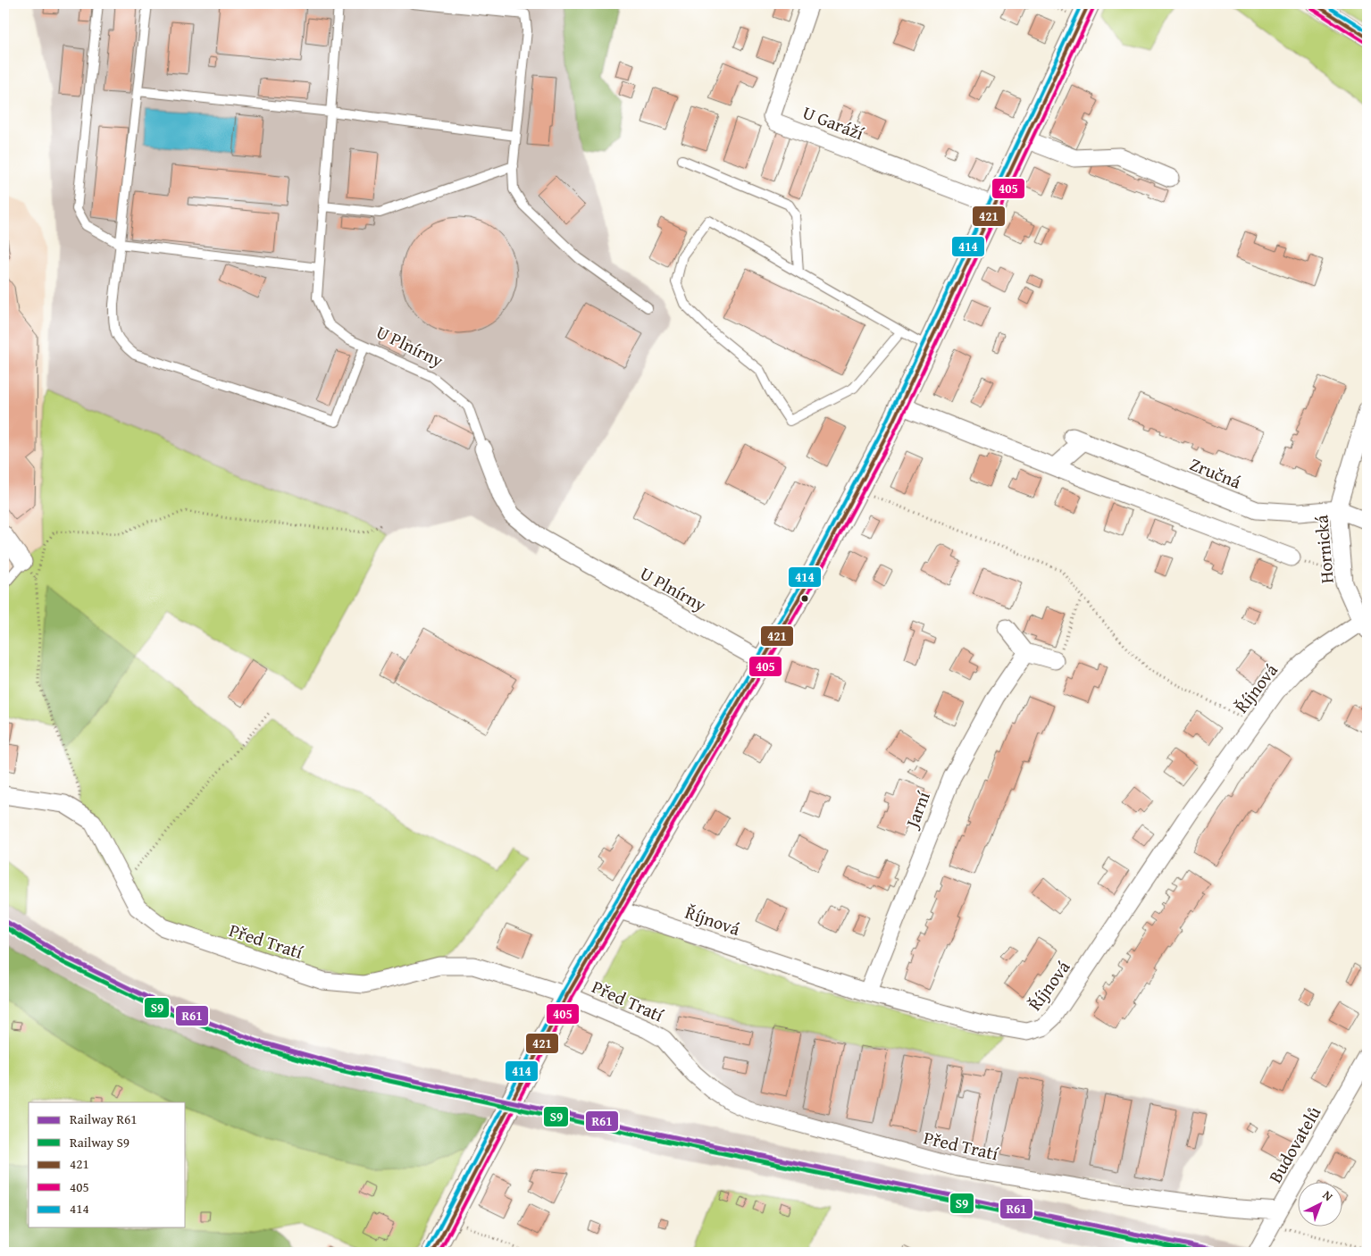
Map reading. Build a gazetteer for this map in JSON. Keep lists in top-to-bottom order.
{
  "streets": {
    "street": [
      "U Garáží",
      "U Plnírny",
      "Zručná",
      "Hornická",
      "Říjnová",
      "Jarní",
      "Před Tratí",
      "Budovatelů"
    ]
  },
  "crossings": [
    ["Zručná", "Hornická"],
    ["Hornická", "Říjnová"],
    ["Říjnová", "Jarní"],
    ["Před Tratí", "Budovatelů"]
  ],
  "lines": [
    "transit line 421",
    "transit line 414",
    "transit line 405",
    "rail line R61",
    "rail line S9"
  ],
  "legend": [
    "Railway R61",
    "Railway S9",
    "421",
    "405",
    "414"
  ],
  "north": "top right"
}
